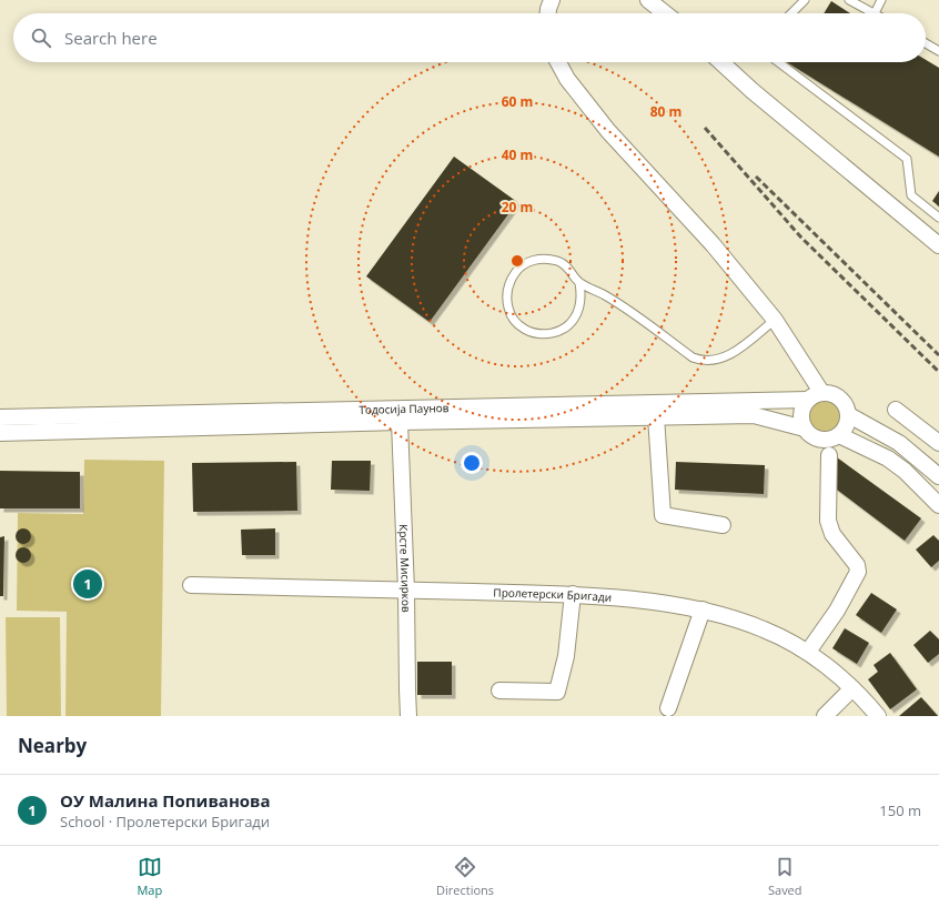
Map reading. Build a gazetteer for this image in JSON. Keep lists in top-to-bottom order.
{
  "streets": {
    "street": ["Тодосија Паунов", "Крсте Мисирков", "Пролетерски Бригади"]
  },
  "crossings": [
    ["Тодосија Паунов", "Крсте Мисирков"],
    ["Крсте Мисирков", "Пролетерски Бригади"]
  ],
  "page": {
    "search": "Search here",
    "pins": "1",
    "heading": "Nearby",
    "list": [
      {
        "mark": "1",
        "name": "ОУ Малина Попиванова",
        "note": "School · Пролетерски Бригади",
        "value": "150 m"
      }
    ],
    "nav": ["Map", "Directions", "Saved"]
  },
  "rings": [
    "60 m",
    "80 m",
    "40 m",
    "20 m"
  ]
}
